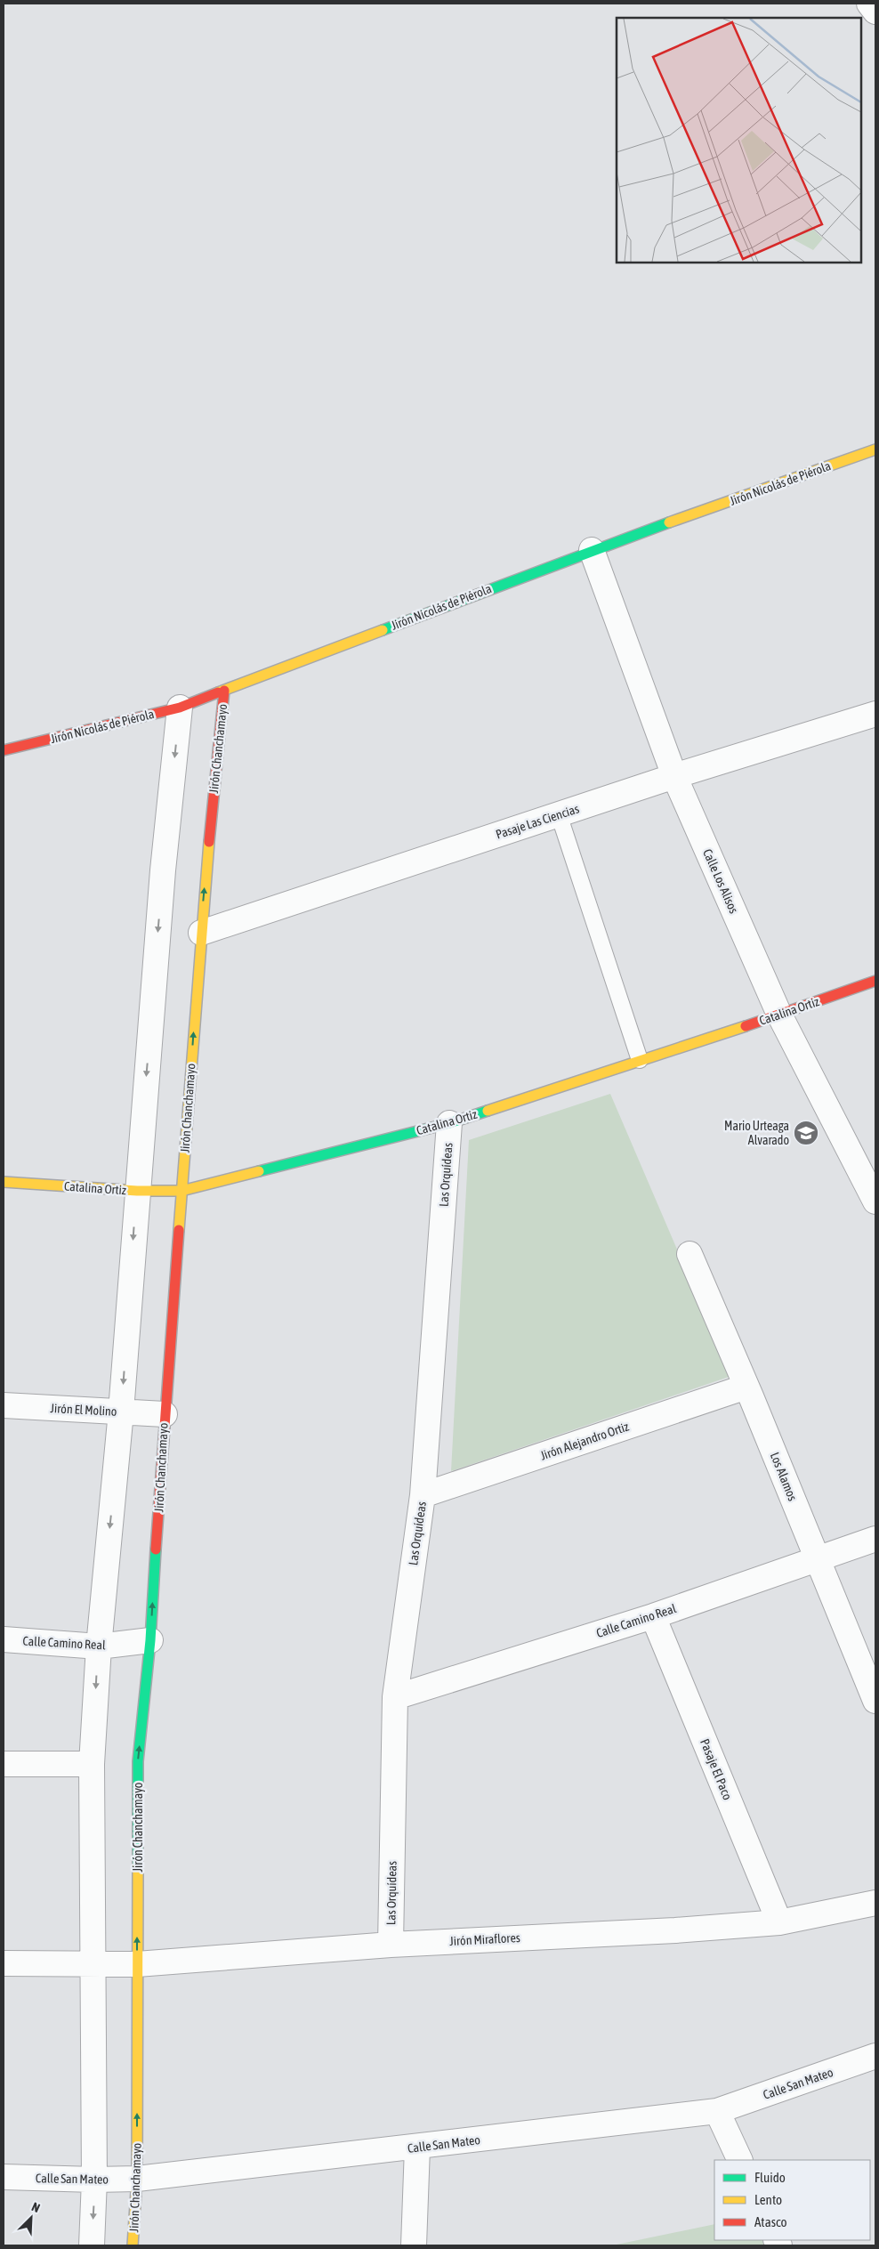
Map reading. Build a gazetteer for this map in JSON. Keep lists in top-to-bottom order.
{
  "streets": {
    "street": [
      "Jirón Nicolás de Piérola",
      "Jirón Chanchamayo",
      "Pasaje Las Ciencias",
      "Calle Los Alisos",
      "Catalina Ortiz",
      "Las Orquídeas",
      "Jirón El Molino",
      "Jirón Alejandro Ortiz",
      "Los Alamos",
      "Calle Camino Real",
      "Pasaje El Paco",
      "Jirón Miraflores",
      "Calle San Mateo"
    ]
  },
  "crossings": [
    ["Jirón Nicolás de Piérola", "Jirón Chanchamayo"],
    ["Jirón Nicolás de Piérola", "Calle Los Alisos"],
    ["Jirón Chanchamayo", "Pasaje Las Ciencias"],
    ["Jirón Chanchamayo", "Catalina Ortiz"],
    ["Jirón Chanchamayo", "Jirón El Molino"],
    ["Jirón Chanchamayo", "Calle Camino Real"],
    ["Jirón Chanchamayo", "Jirón Miraflores"],
    ["Jirón Chanchamayo", "Calle San Mateo"],
    ["Pasaje Las Ciencias", "Calle Los Alisos"],
    ["Calle Los Alisos", "Catalina Ortiz"],
    ["Catalina Ortiz", "Las Orquídeas"],
    ["Las Orquídeas", "Jirón Alejandro Ortiz"],
    ["Las Orquídeas", "Calle Camino Real"],
    ["Las Orquídeas", "Jirón Miraflores"],
    ["Jirón Alejandro Ortiz", "Los Alamos"],
    ["Los Alamos", "Calle Camino Real"],
    ["Calle Camino Real", "Pasaje El Paco"],
    ["Pasaje El Paco", "Jirón Miraflores"]
  ],
  "places": {
    "school or university": ["Mario Urteaga Alvarado"]
  },
  "legend": ["Fluido", "Lento", "Atasco"],
  "north": "top right"
}
